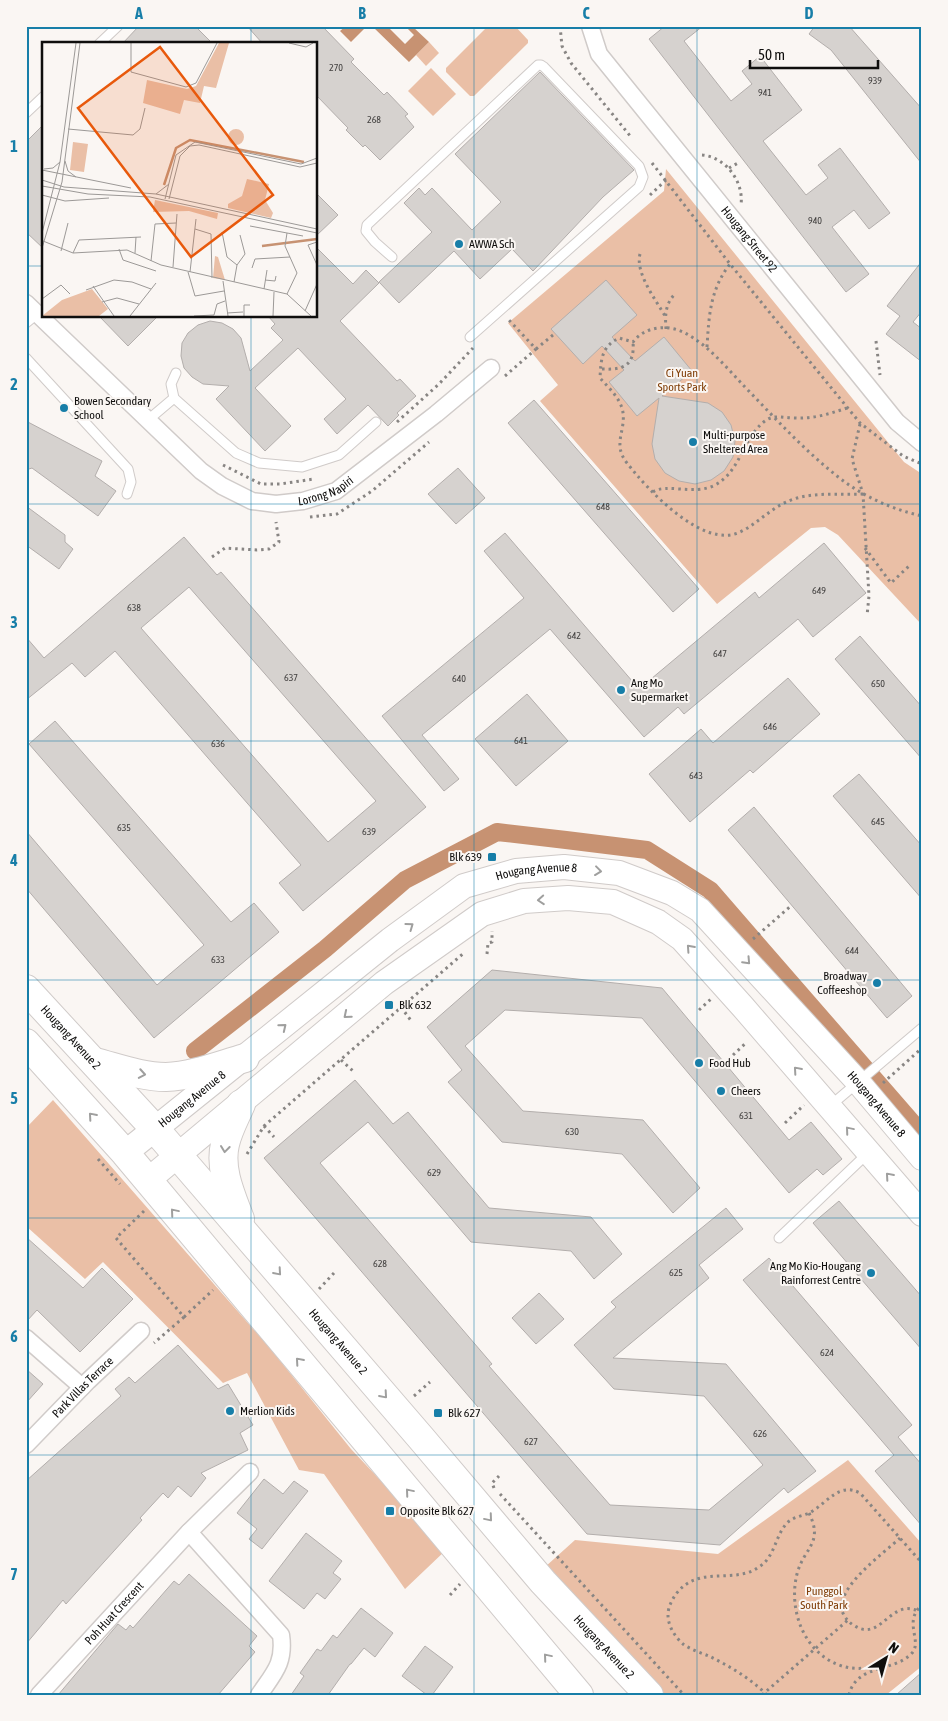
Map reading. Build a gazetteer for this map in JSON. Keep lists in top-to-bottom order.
{
  "streets": {
    "highway": ["Hougang Avenue 2"],
    "main road": ["Hougang Avenue 8"],
    "street": [
      "Hougang Street 92",
      "Lorong Napiri",
      "Park Villas Terrace",
      "Poh Huat Crescent"
    ]
  },
  "crossings": [
    ["Hougang Avenue 8", "Hougang Avenue 2"]
  ],
  "one_way": ["Hougang Avenue 8"],
  "parks": ["Ci Yuan Sports Park", "Punggol South Park"],
  "places": {
    "other": [
      "AWWA Sch",
      "Bowen Secondary School",
      "Multi-purpose Sheltered Area",
      "Ang Mo Supermarket",
      "Broadway Coffeeshop",
      "Food Hub",
      "Cheers",
      "Ang Mo Kio-Hougang Rainforrest Centre",
      "Merlion Kids"
    ],
    "transit": [
      "Blk 639",
      "Blk 632",
      "Blk 627",
      "Opposite Blk 627"
    ]
  },
  "house_numbers": [
    "270",
    "939",
    "941",
    "268",
    "940",
    "648",
    "649",
    "638",
    "642",
    "647",
    "637",
    "640",
    "650",
    "646",
    "641",
    "636",
    "643",
    "645",
    "635",
    "639",
    "644",
    "633",
    "631",
    "630",
    "629",
    "628",
    "625",
    "624",
    "626",
    "627"
  ],
  "scale_bar": "50 m",
  "north": "top right",
  "grid": {
    "columns": [
      "A",
      "B",
      "C",
      "D"
    ],
    "rows": [
      "1",
      "2",
      "3",
      "4",
      "5",
      "6",
      "7"
    ]
  }
}
